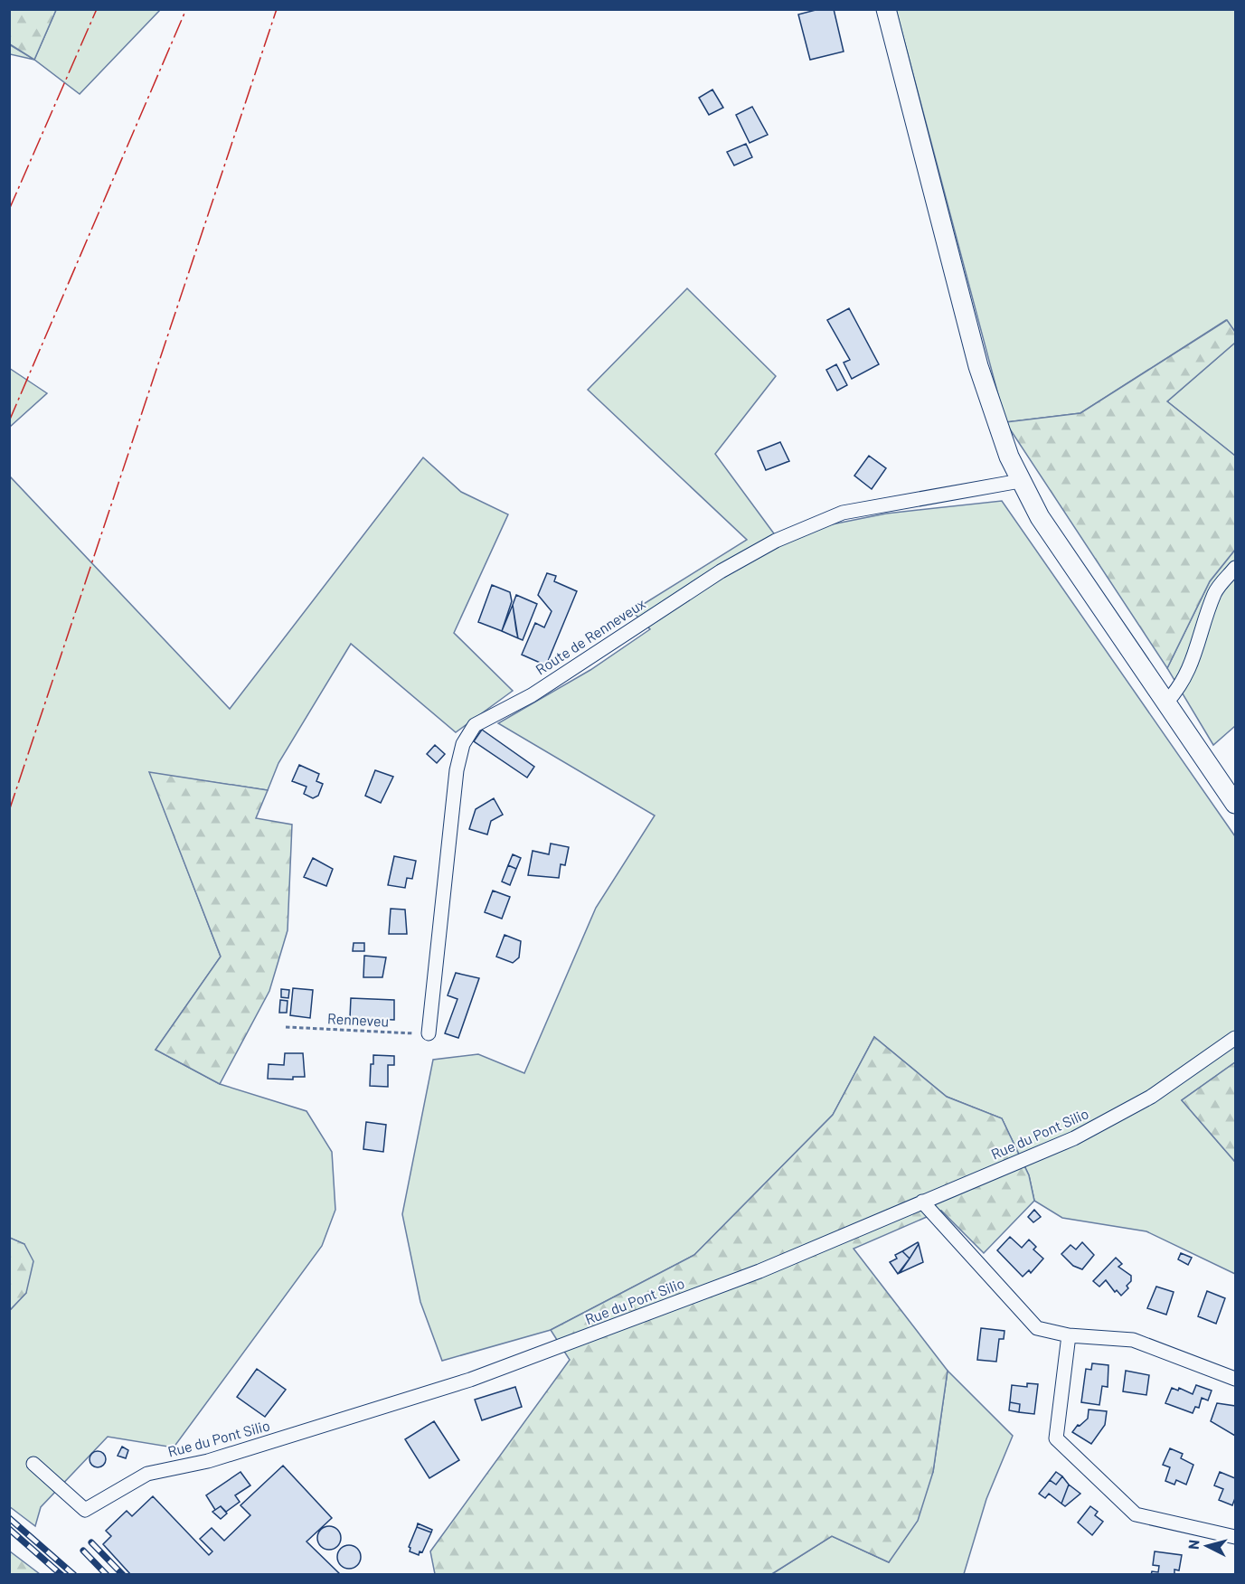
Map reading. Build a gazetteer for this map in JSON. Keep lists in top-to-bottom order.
{
  "streets": {
    "street": ["Route de Renneveux", "Rue du Pont Silio"],
    "path": ["Renneveu"]
  },
  "crossings": [
    ["Route de Renneveux", "Renneveu"]
  ],
  "north": "left"
}
